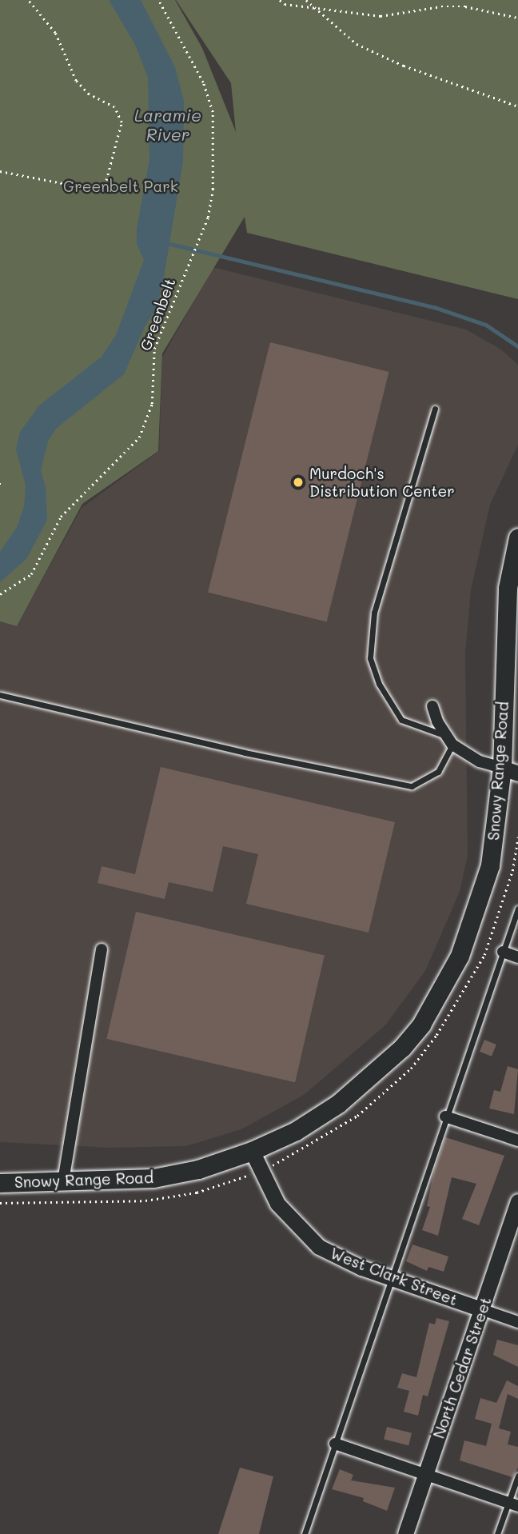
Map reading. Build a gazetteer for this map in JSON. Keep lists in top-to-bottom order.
{
  "streets": {
    "main road": ["Snowy Range Road"],
    "street": ["West Clark Street", "North Cedar Street"],
    "path": ["Greenbelt"]
  },
  "crossings": [
    ["Snowy Range Road", "West Clark Street"],
    ["West Clark Street", "North Cedar Street"]
  ],
  "water": ["Laramie River"],
  "parks": ["Greenbelt Park"],
  "places": ["Murdoch's Distribution Center"]
}
